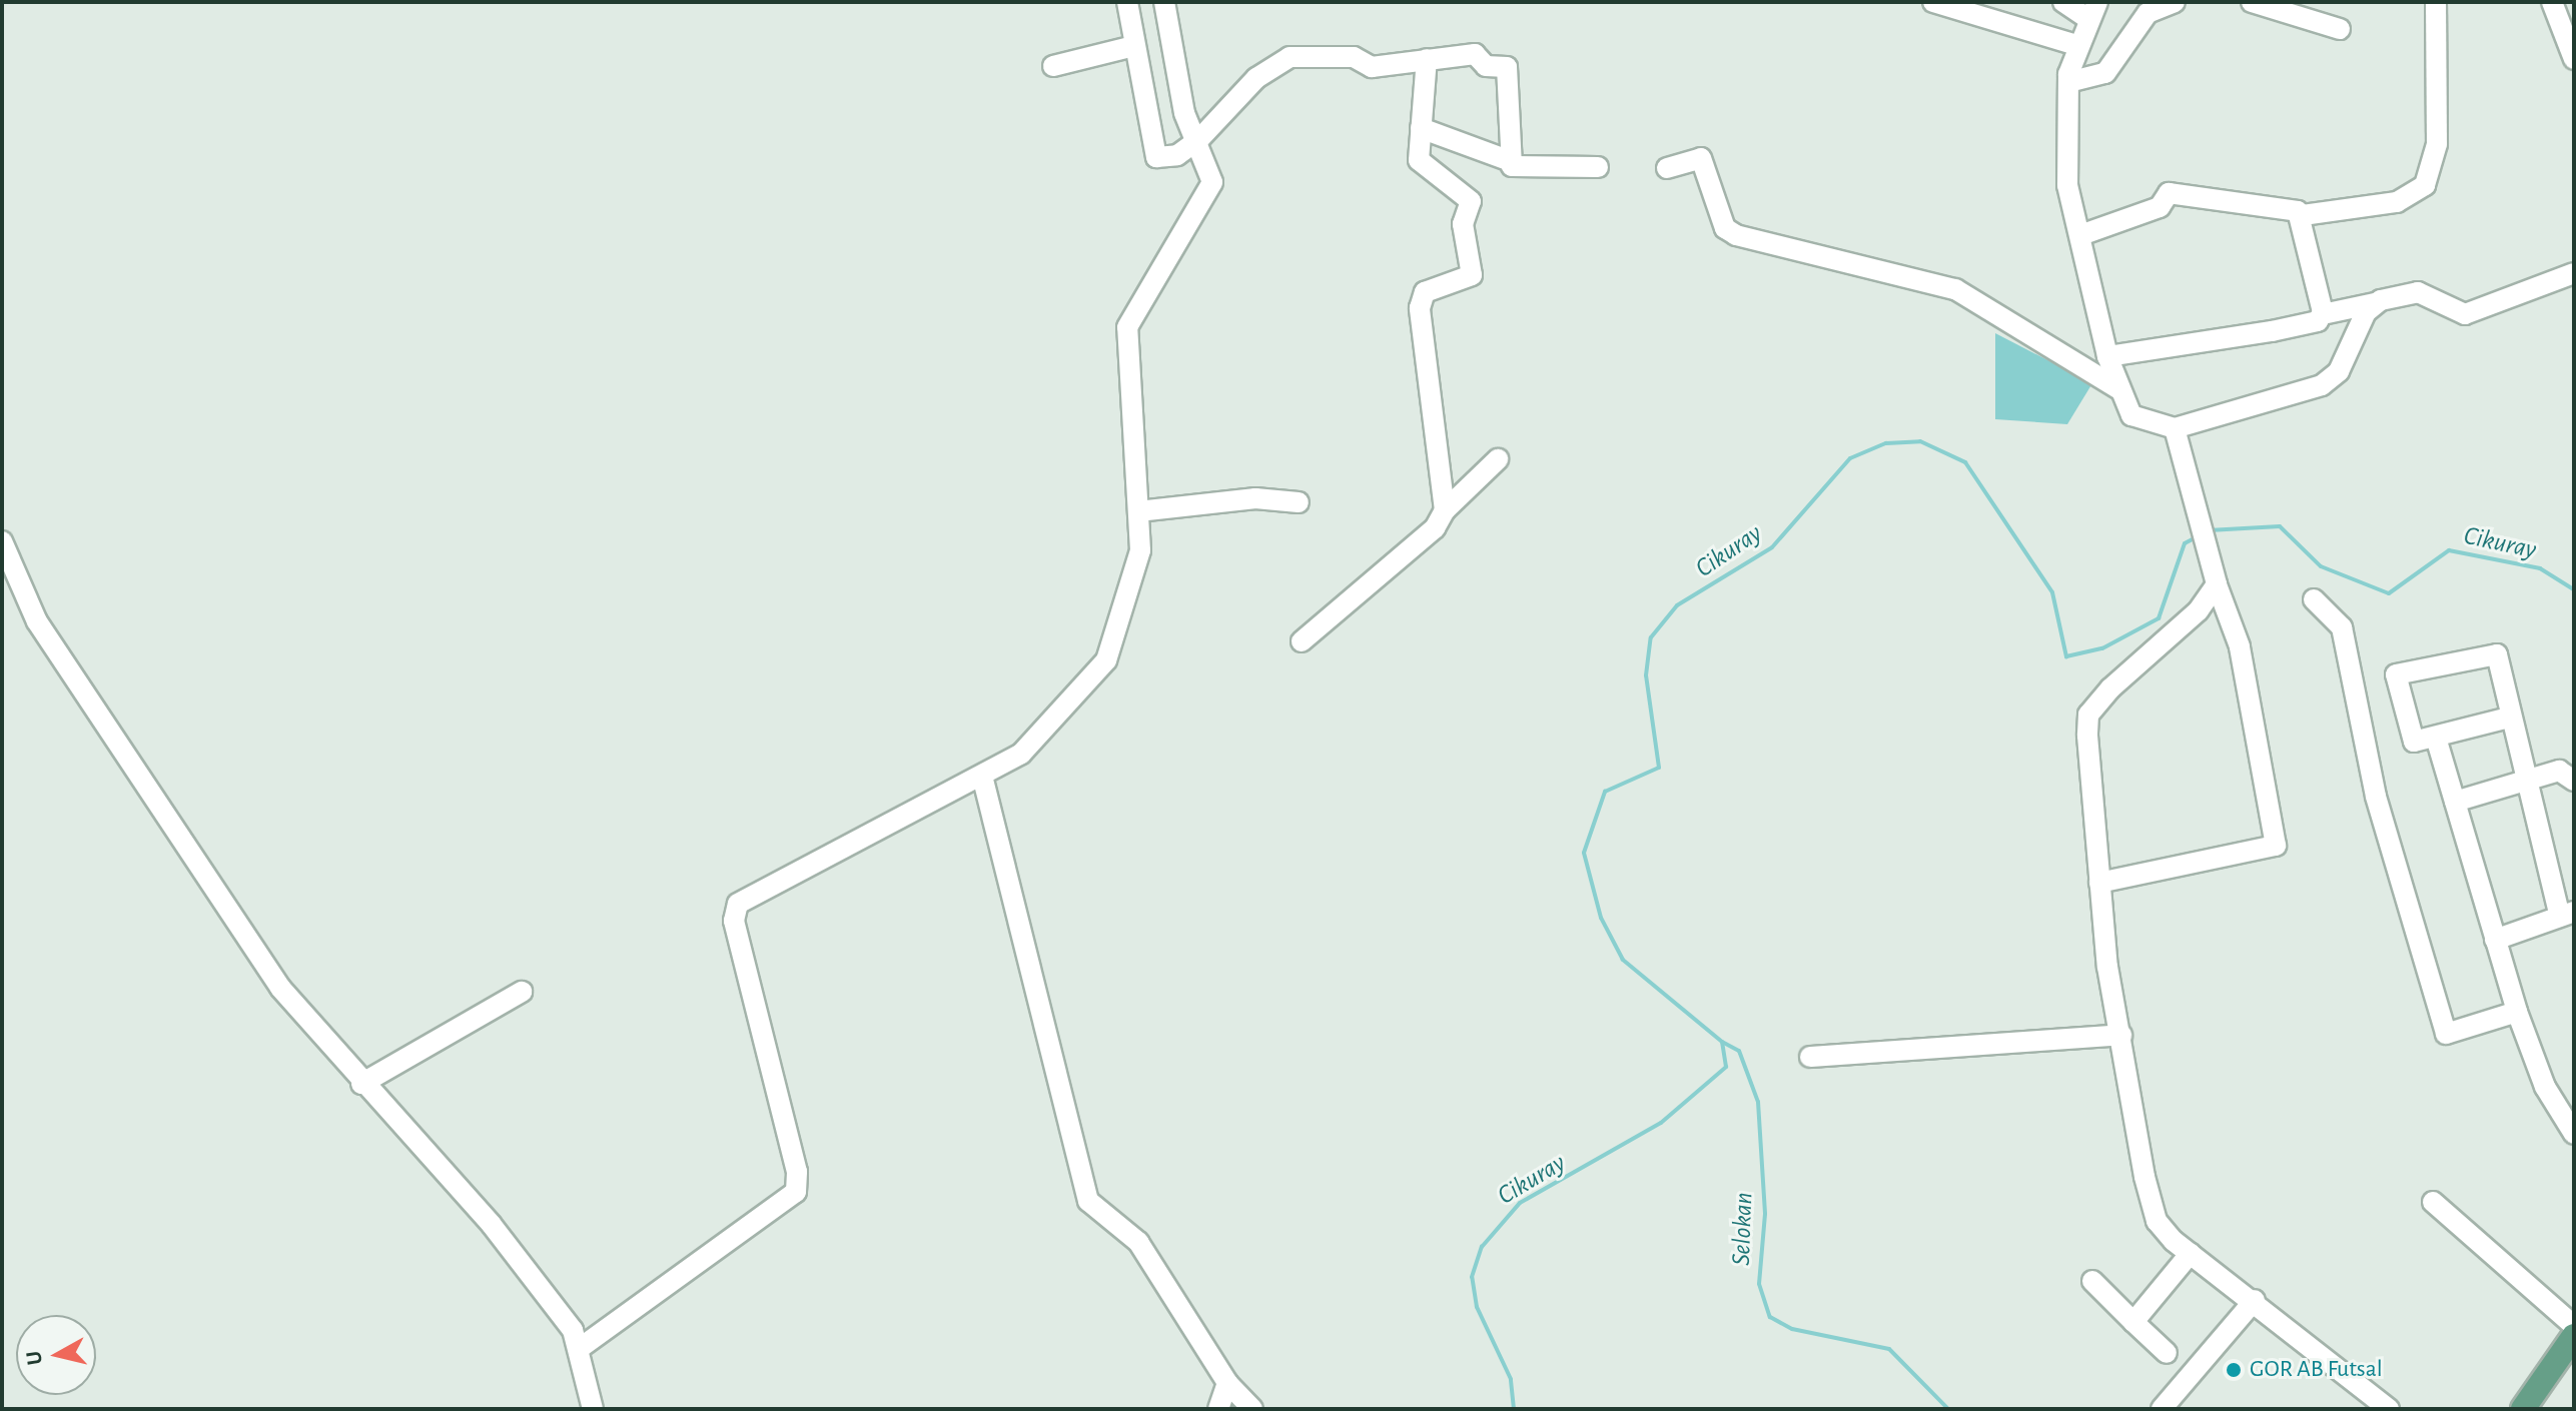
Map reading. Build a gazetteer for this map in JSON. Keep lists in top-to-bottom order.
{
  "water": ["Cikuray", "Selokan"],
  "places": ["GOR AB Futsal"],
  "north": "left"
}
